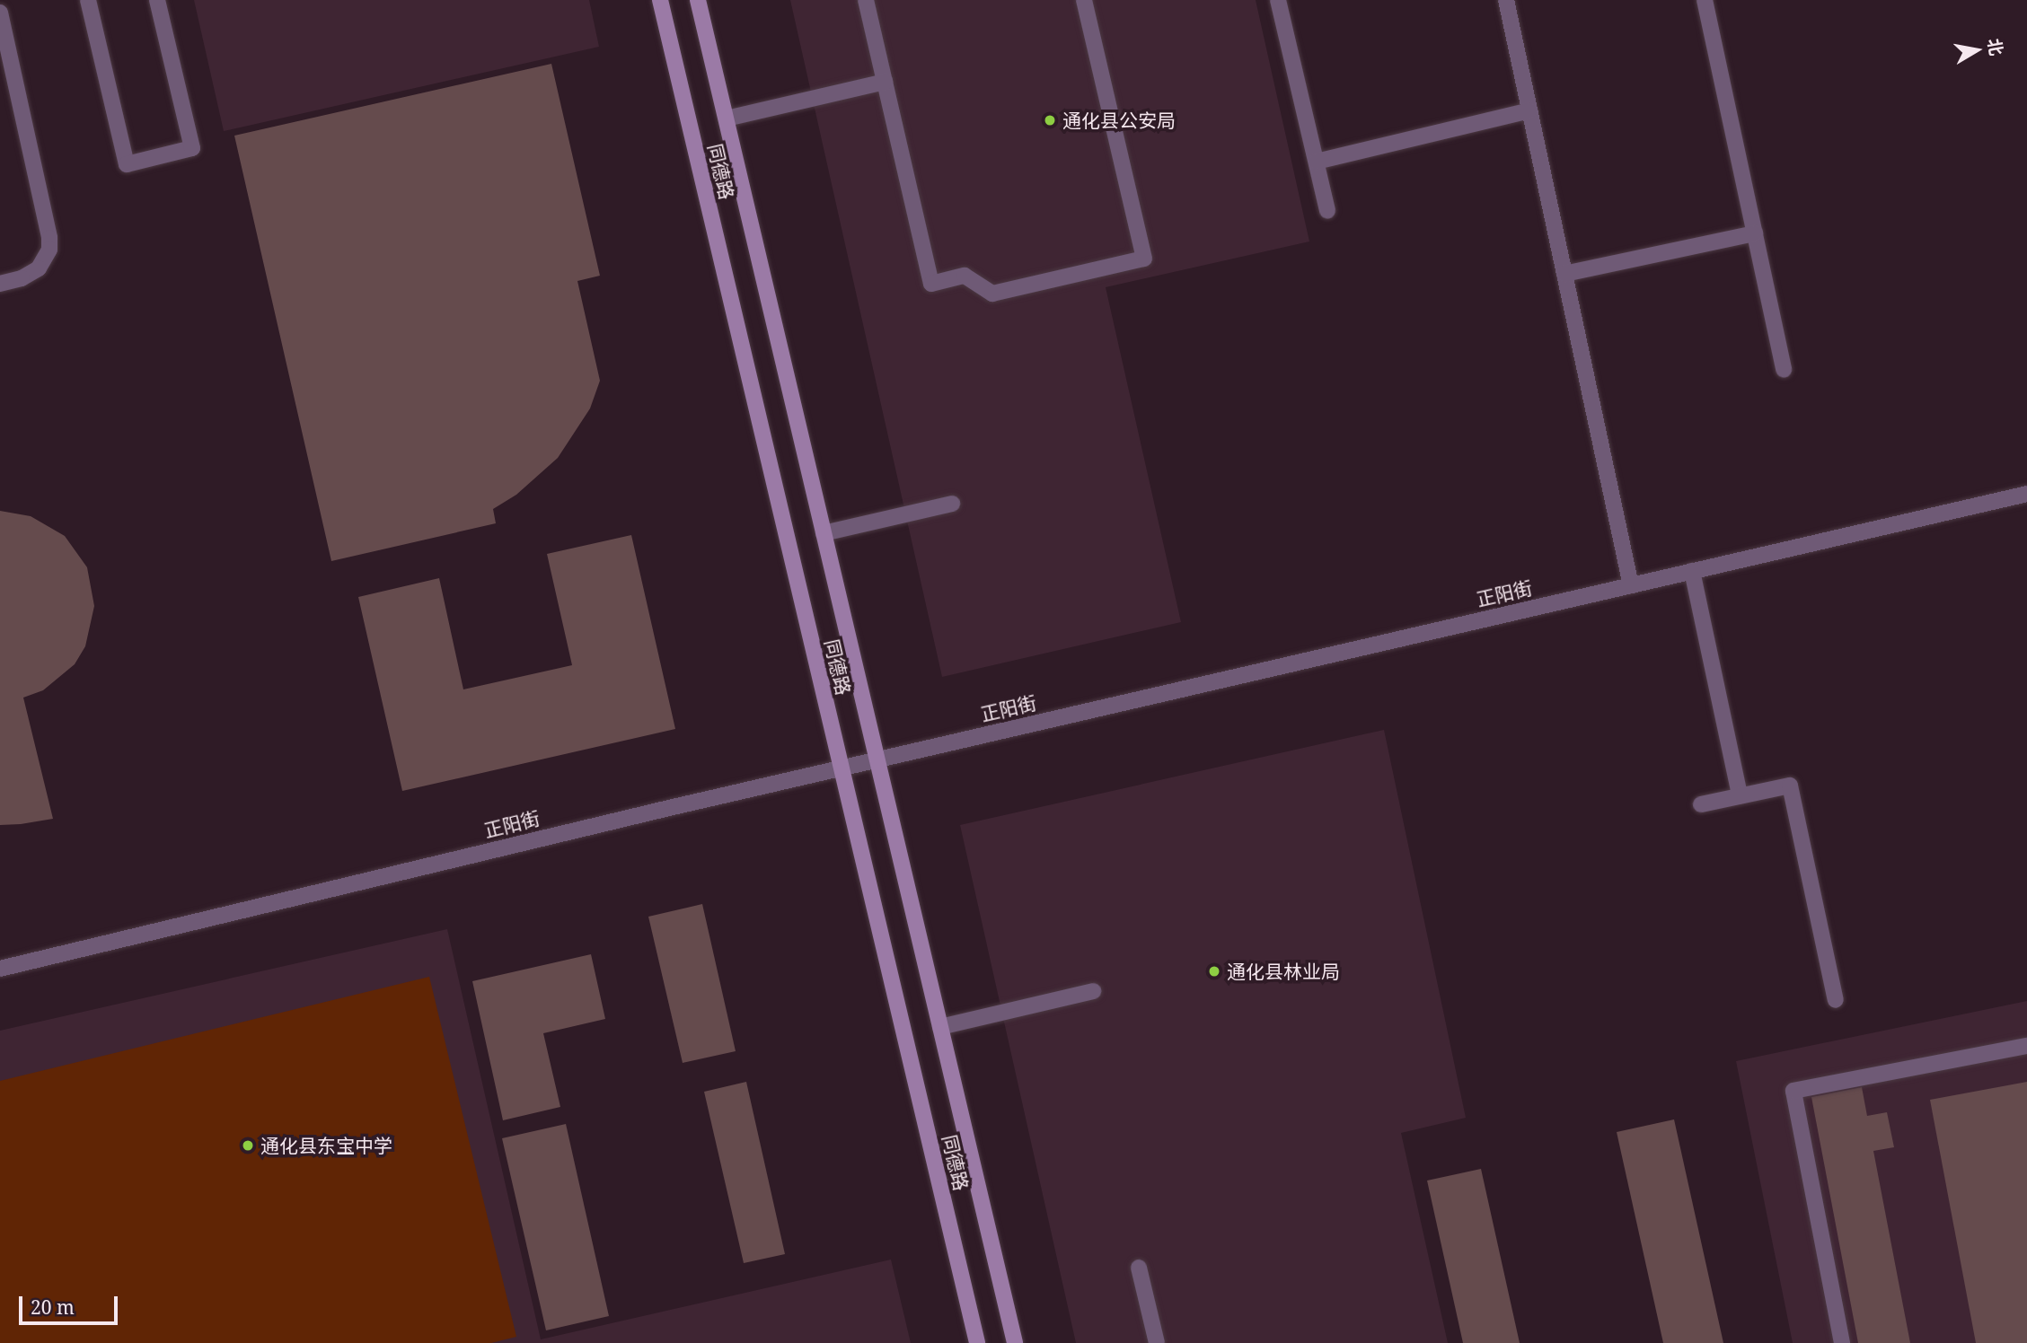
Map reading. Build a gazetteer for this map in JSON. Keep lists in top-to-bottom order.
{
  "streets": {
    "main road": ["同德路"],
    "street": ["正阳街"]
  },
  "crossings": [
    ["同德路", "正阳街"]
  ],
  "places": ["通化县公安局", "通化县林业局", "通化县东宝中学"],
  "scale_bar": "20 m",
  "north": "right"
}
